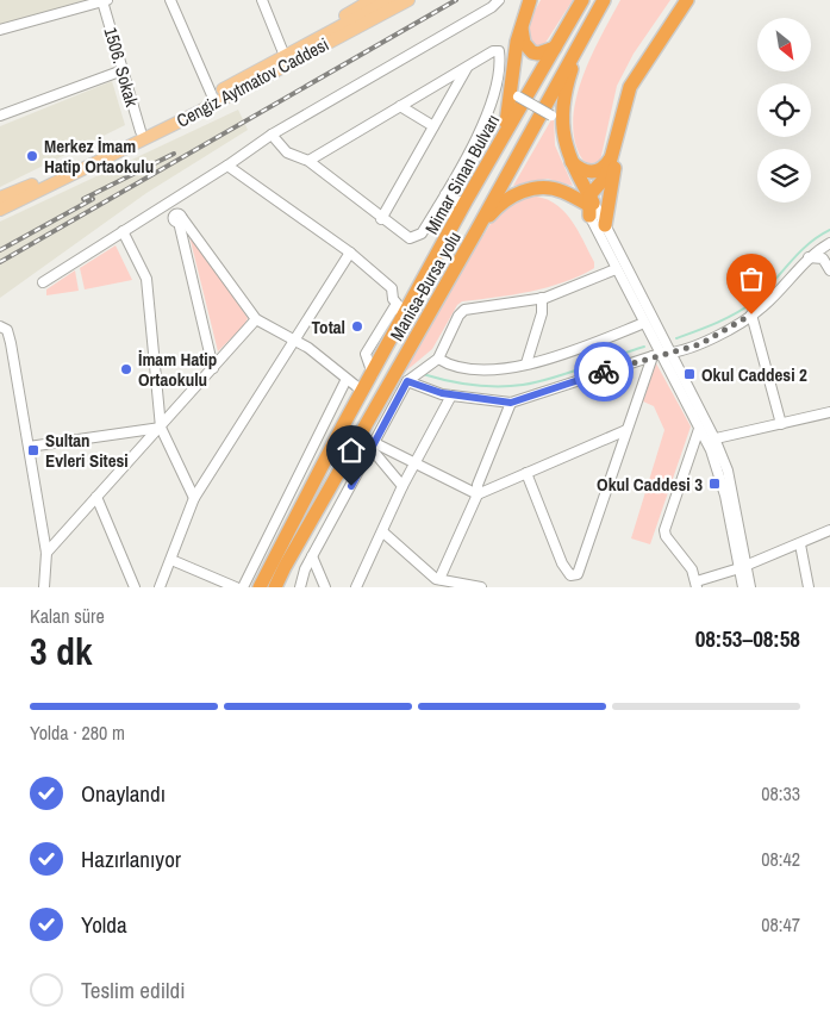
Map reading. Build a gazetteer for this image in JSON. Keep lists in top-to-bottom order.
{
  "streets": {
    "highway": ["Mimar Sinan Bulvarı", "Manisa-Bursa yolu"],
    "main road": ["Cengiz Aytmatov Caddesi"],
    "street": ["1506. Sokak"]
  },
  "crossings": [
    ["1506. Sokak", "Cengiz Aytmatov Caddesi"]
  ],
  "places": {
    "other": ["Merkez İmam Hatip Ortaokulu", "Total", "İmam Hatip Ortaokulu"],
    "transit": ["Okul Caddesi 2", "Sultan Evleri Sitesi", "Okul Caddesi 3"]
  },
  "north": "bottom right",
  "page": {
    "heading": ["3 dk", "Kalan süre", "08:53–08:58"],
    "bar": "Yolda · 280 m",
    "list": [
      ["Onaylandı", "08:33"],
      ["Hazırlanıyor", "08:42"],
      ["Yolda", "08:47"],
      "Teslim edildi"
    ]
  }
}
